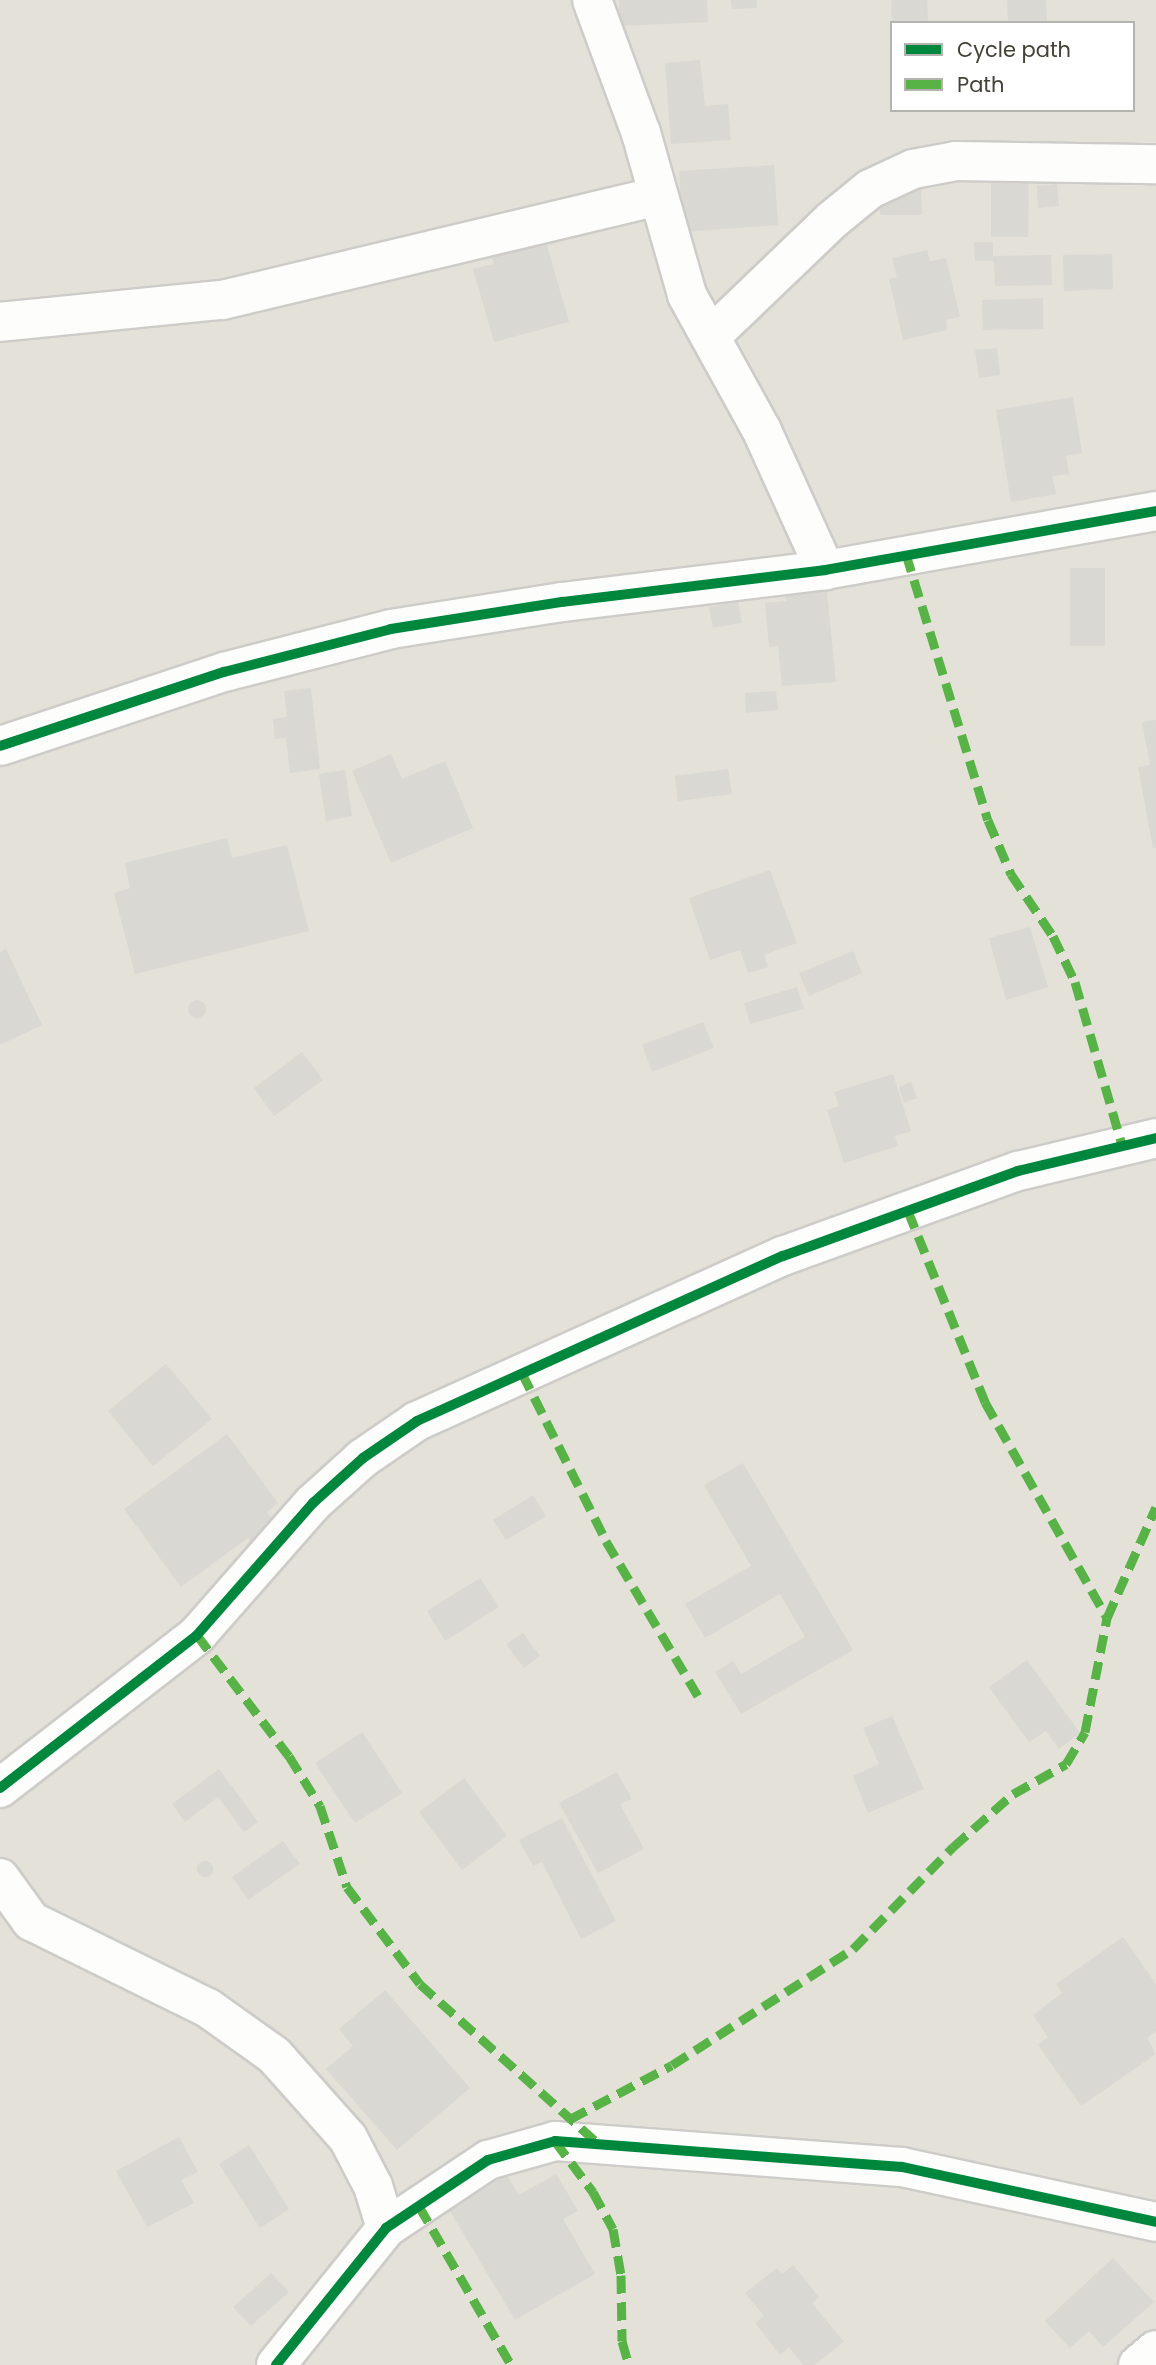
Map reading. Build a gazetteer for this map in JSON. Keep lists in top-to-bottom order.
{
  "legend": ["Cycle path", "Path"]
}
